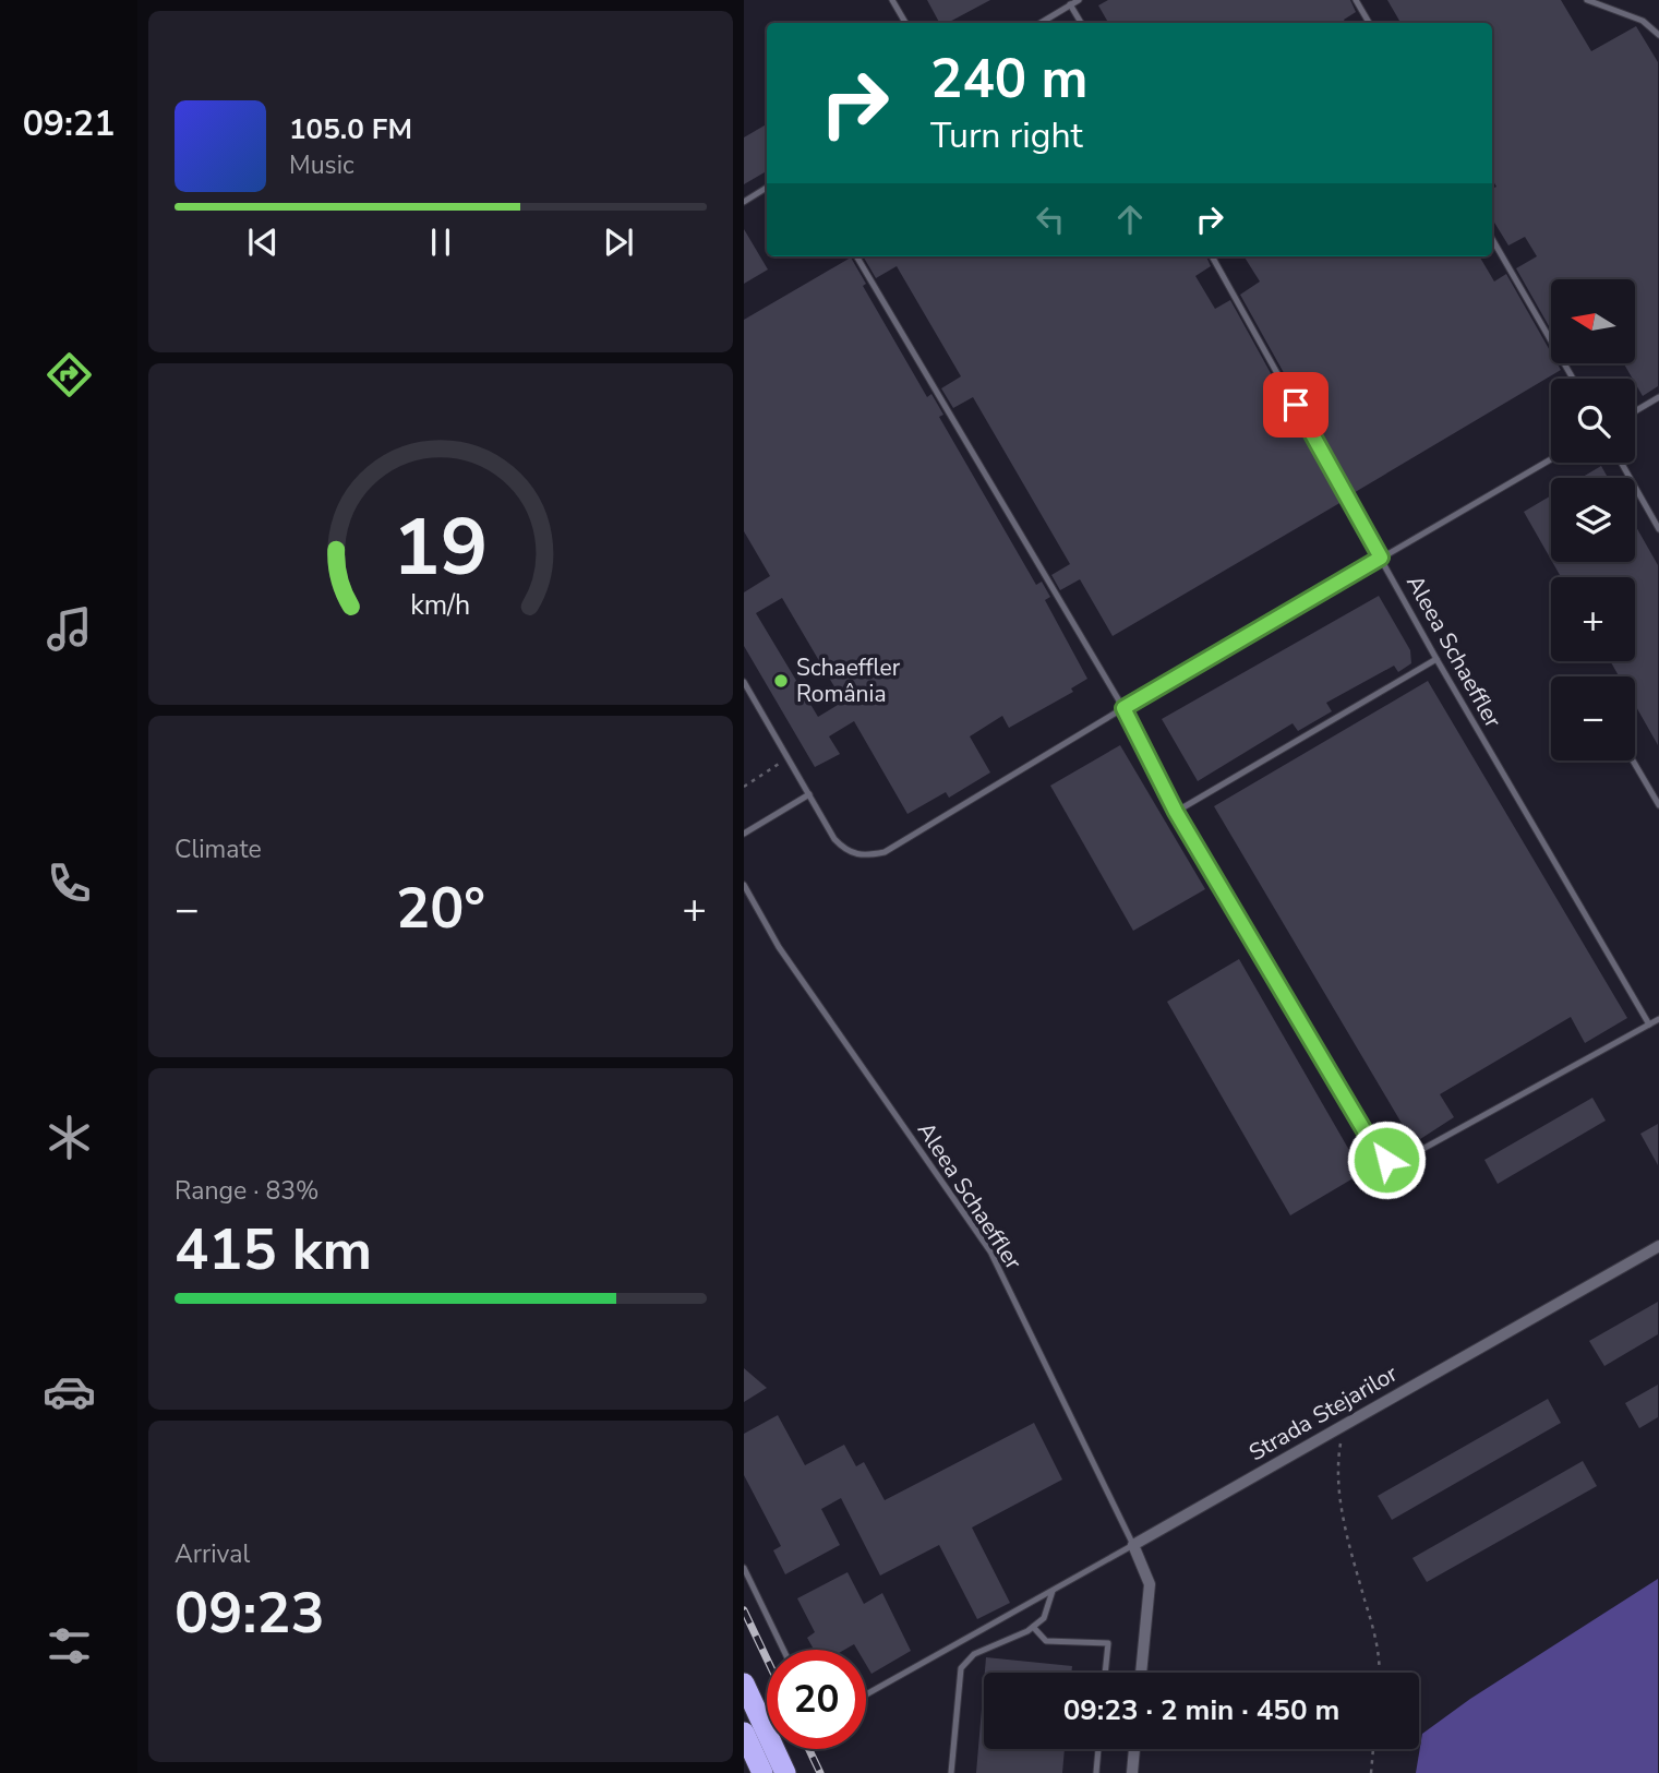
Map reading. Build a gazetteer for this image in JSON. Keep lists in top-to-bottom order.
{
  "streets": {
    "street": ["Strada Stejarilor"],
    "lane": ["Aleea Schaeffler"]
  },
  "crossings": [
    ["Aleea Schaeffler", "Strada Stejarilor"]
  ],
  "places": ["Schaeffler România"],
  "north": "left",
  "page": {
    "tabs": "09:21",
    "turn": ["240 m", "Turn right"],
    "song": ["105.0 FM", "Music"],
    "map_buttons": ["+", "−"],
    "tile": [
      "Climate",
      ["Range · 83%", "415 km"],
      ["Arrival", "09:23"]
    ],
    "heat": ["−", "20°", "+"],
    "limit": "20",
    "trip": "09:23 · 2 min · 450 m",
    "gauge": ["19", "km/h"]
  }
}
